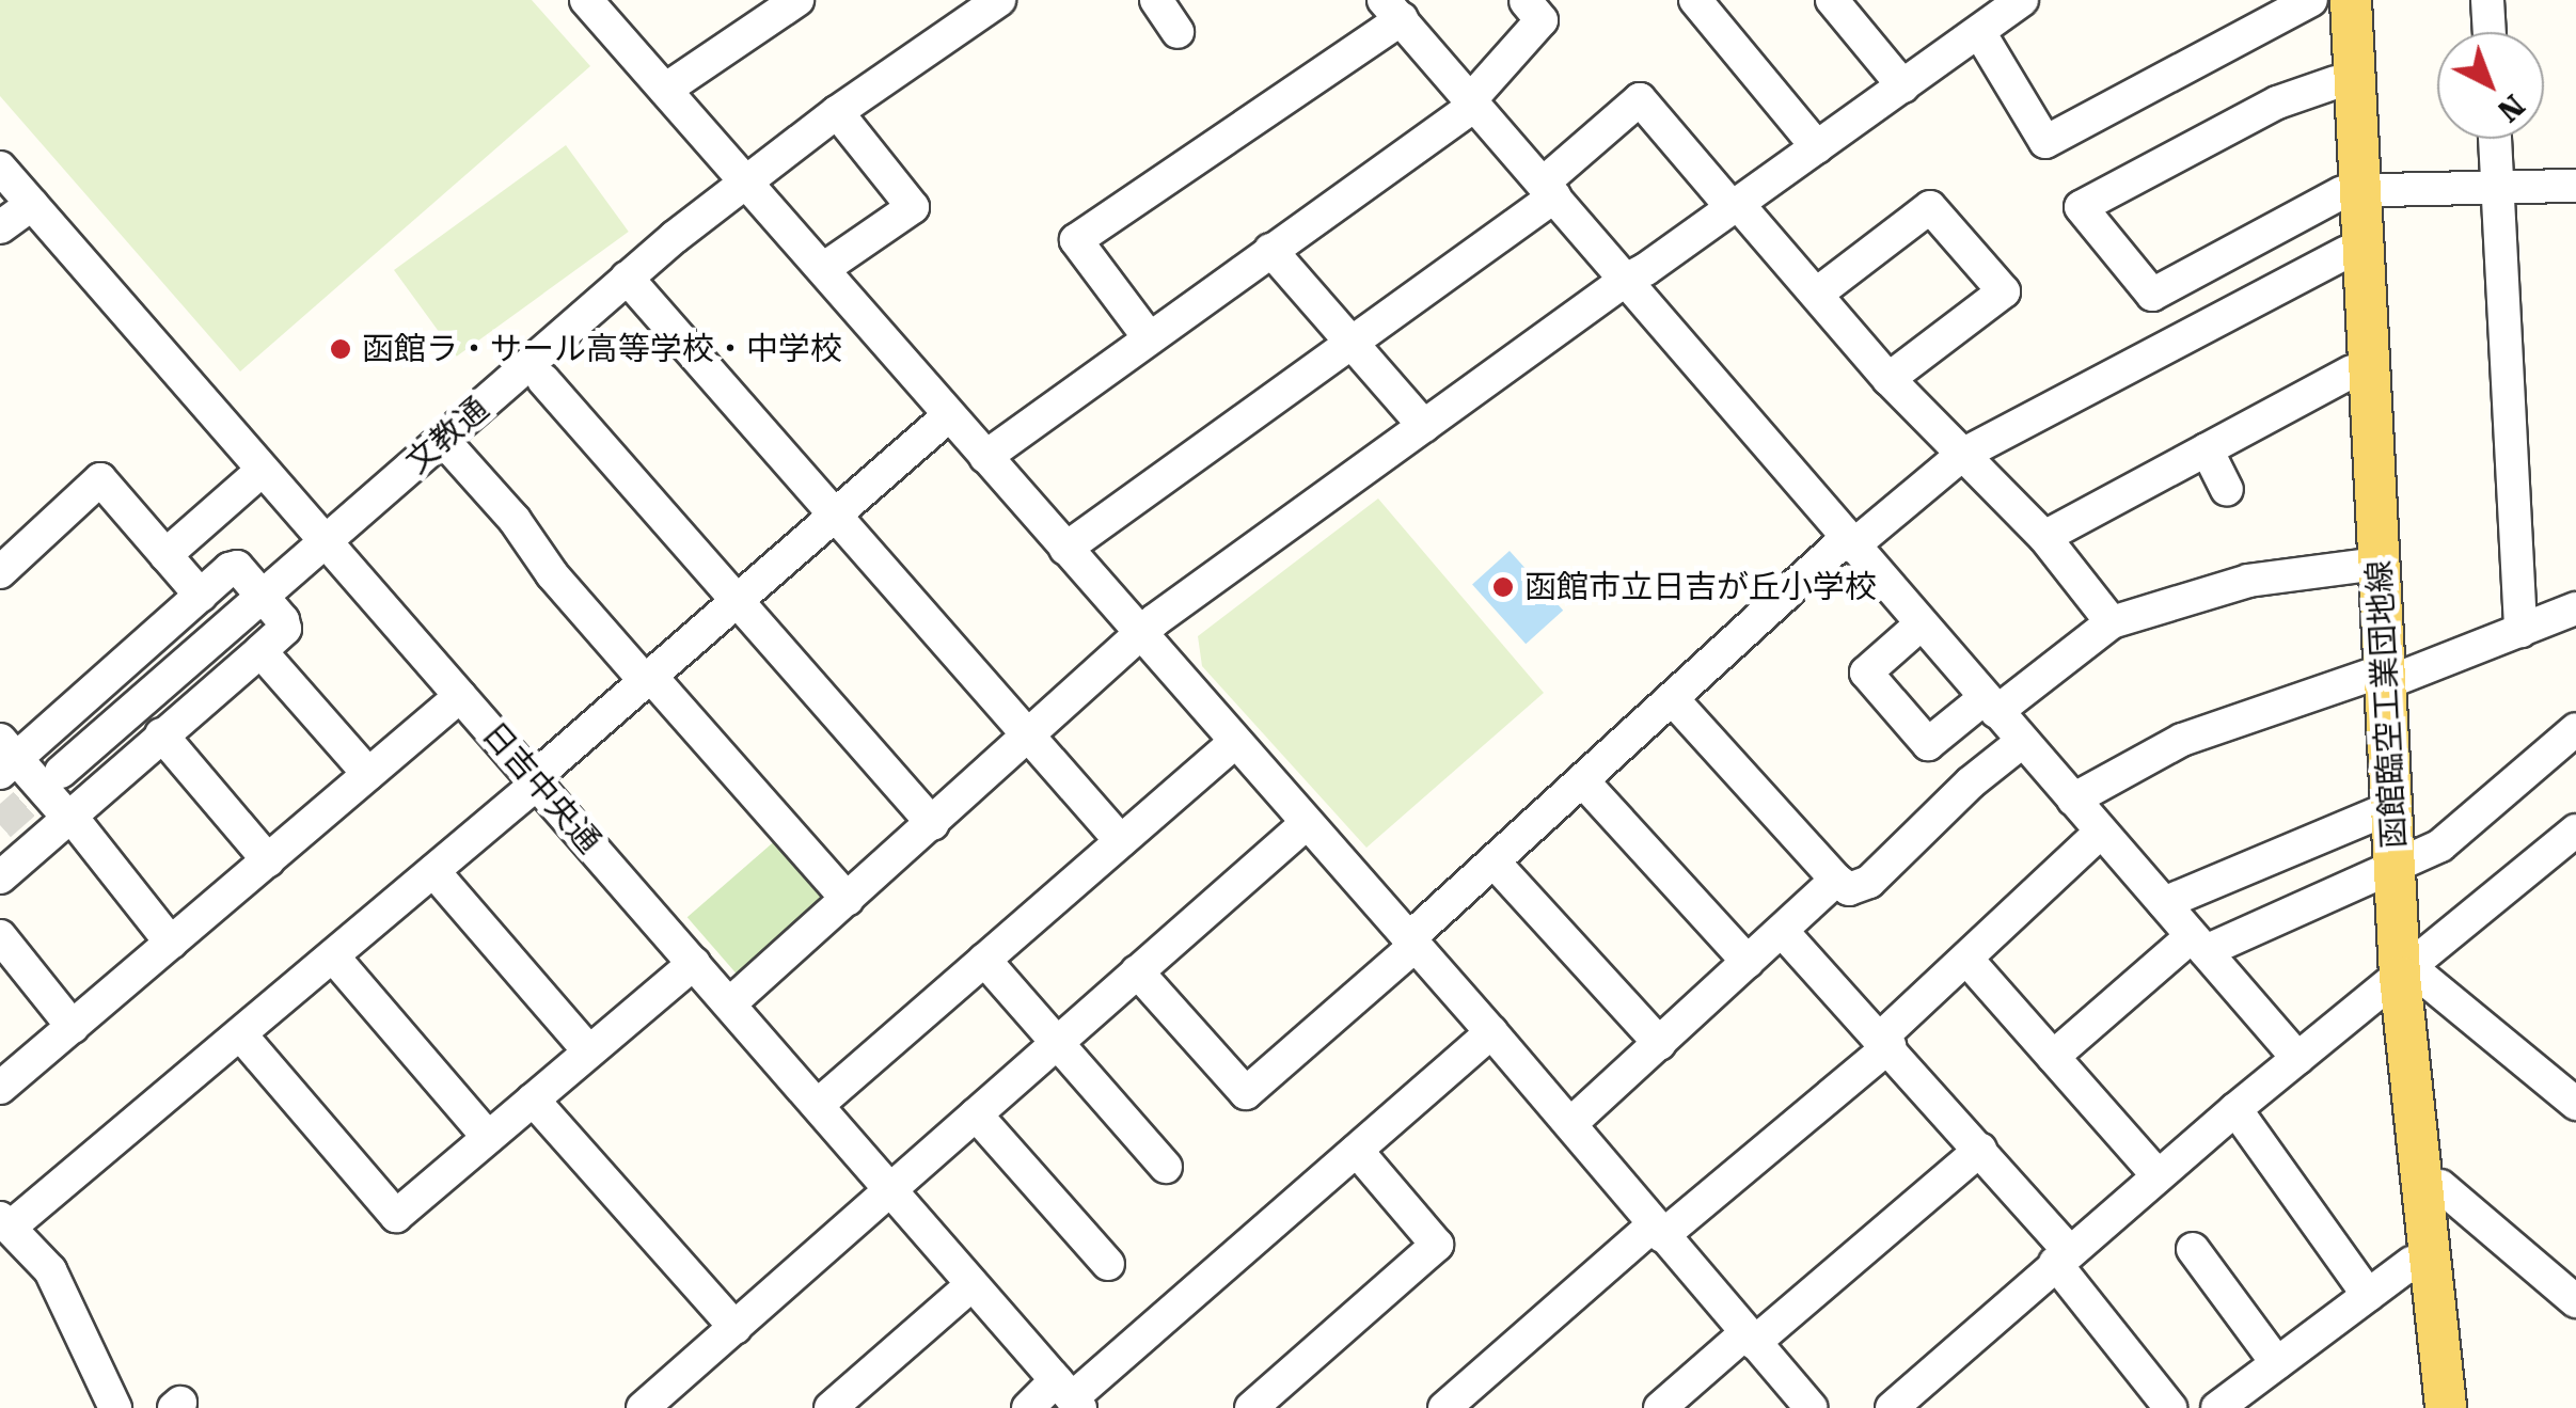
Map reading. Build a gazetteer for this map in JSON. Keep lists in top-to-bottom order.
{
  "streets": {
    "main road": ["函館臨空工業団地線"],
    "street": ["文教通", "日吉中央通"]
  },
  "crossings": [
    ["文教通", "日吉中央通"]
  ],
  "places": ["函館ラ・サール高等学校・中学校", "函館市立日吉が丘小学校"],
  "north": "bottom right"
}
